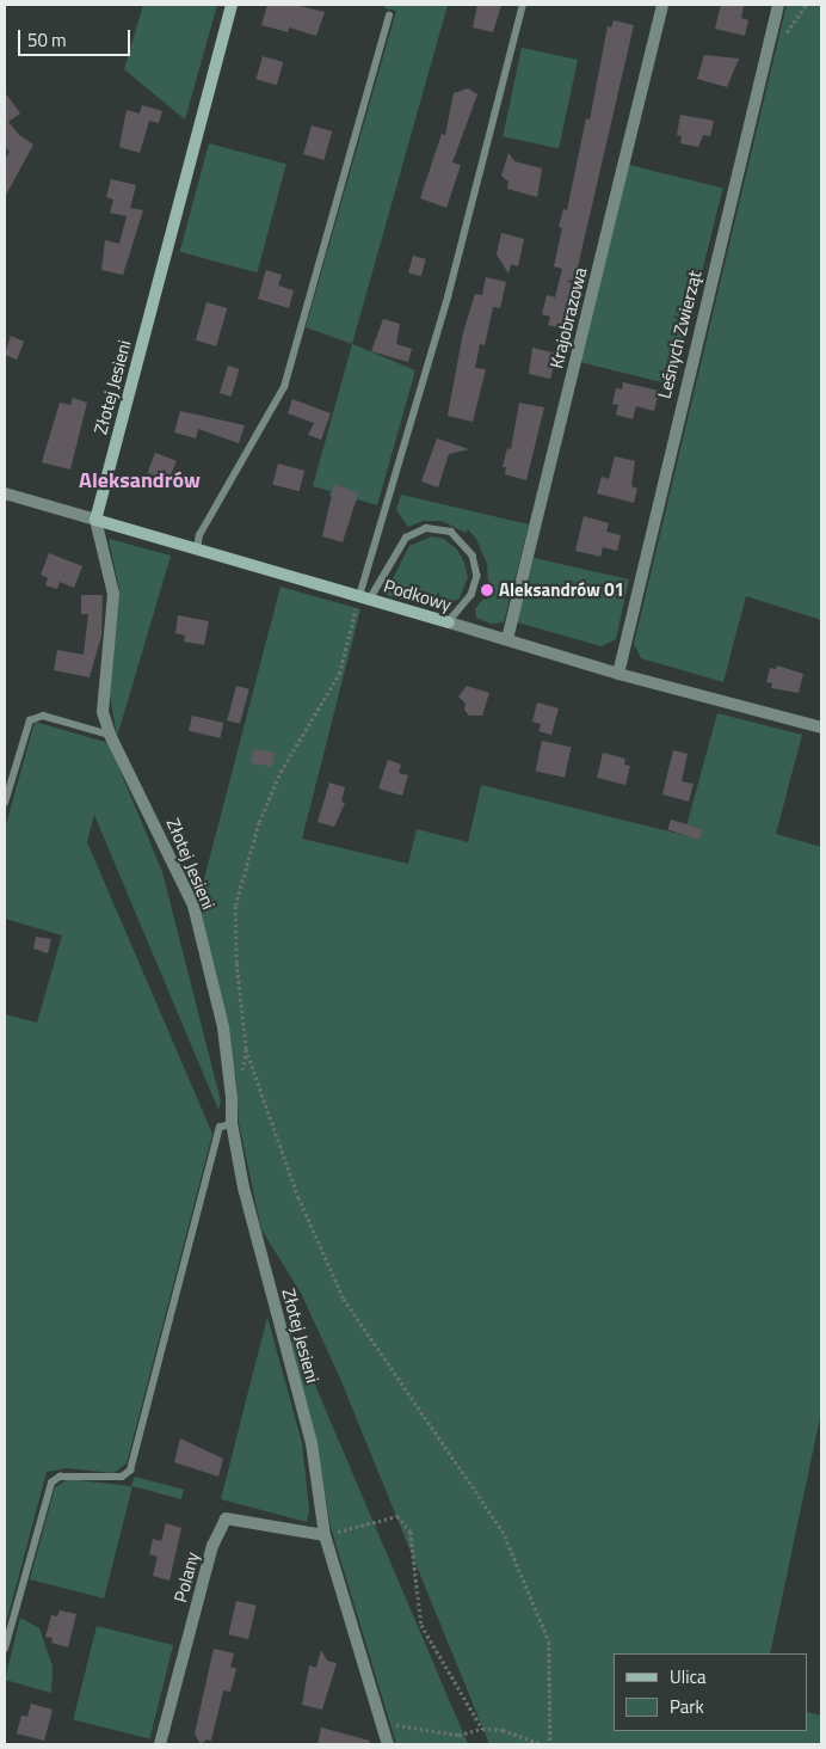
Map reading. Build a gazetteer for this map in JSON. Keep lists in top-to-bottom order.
{
  "streets": {
    "street": [
      "Krajobrazowa",
      "Leśnych Zwierząt",
      "Złotej Jesieni",
      "Podkowy",
      "Polany"
    ]
  },
  "crossings": [
    ["Krajobrazowa", "Podkowy"],
    ["Leśnych Zwierząt", "Podkowy"],
    ["Złotej Jesieni", "Podkowy"],
    ["Złotej Jesieni", "Polany"]
  ],
  "districts": ["Aleksandrów"],
  "places": ["Aleksandrów 01"],
  "legend": ["Ulica", "Park"],
  "scale_bar": "50 m"
}
